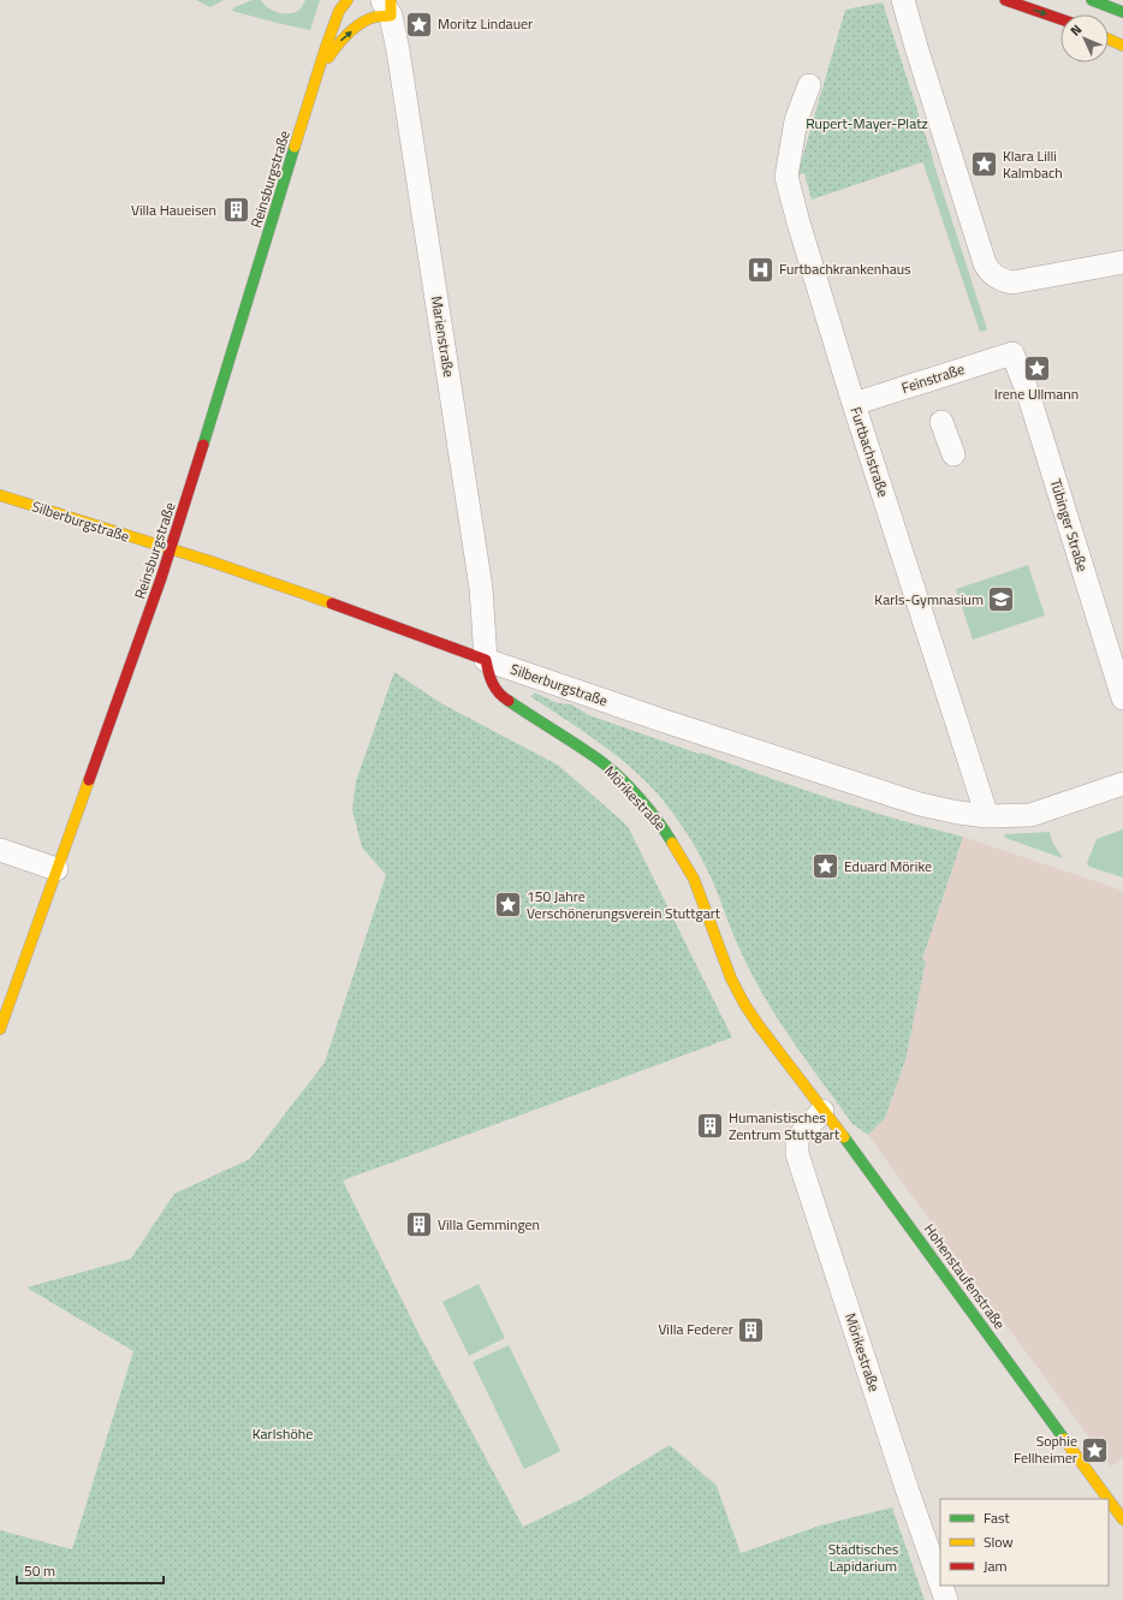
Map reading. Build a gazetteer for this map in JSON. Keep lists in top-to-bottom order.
{
  "streets": {
    "street": [
      "Reinsburgstraße",
      "Marienstraße",
      "Feinstraße",
      "Furtbachstraße",
      "Silberburgstraße",
      "Tübinger Straße",
      "Mörikestraße",
      "Hohenstaufenstraße"
    ]
  },
  "crossings": [
    ["Reinsburgstraße", "Marienstraße"],
    ["Reinsburgstraße", "Silberburgstraße"],
    ["Marienstraße", "Silberburgstraße"],
    ["Marienstraße", "Mörikestraße"],
    ["Feinstraße", "Furtbachstraße"],
    ["Feinstraße", "Tübinger Straße"],
    ["Furtbachstraße", "Silberburgstraße"],
    ["Silberburgstraße", "Mörikestraße"],
    ["Mörikestraße", "Hohenstaufenstraße"]
  ],
  "parks": ["Rupert-Mayer-Platz", "Karlshöhe", "Städtisches Lapidarium"],
  "places": {
    "place": [
      "Moritz Lindauer",
      "Klara Lilli Kalmbach",
      "Irene Ullmann",
      "Eduard Mörike",
      "150 Jahre Verschönerungsverein Stuttgart",
      "Sophie Fellheimer"
    ],
    "building": [
      "Villa Haueisen",
      "Humanistisches Zentrum Stuttgart",
      "Villa Gemmingen",
      "Villa Federer"
    ],
    "hospital": ["Furtbachkrankenhaus"],
    "school or university": ["Karls-Gymnasium"]
  },
  "legend": ["Fast", "Slow", "Jam"],
  "scale_bar": "50 m",
  "north": "top left"
}
